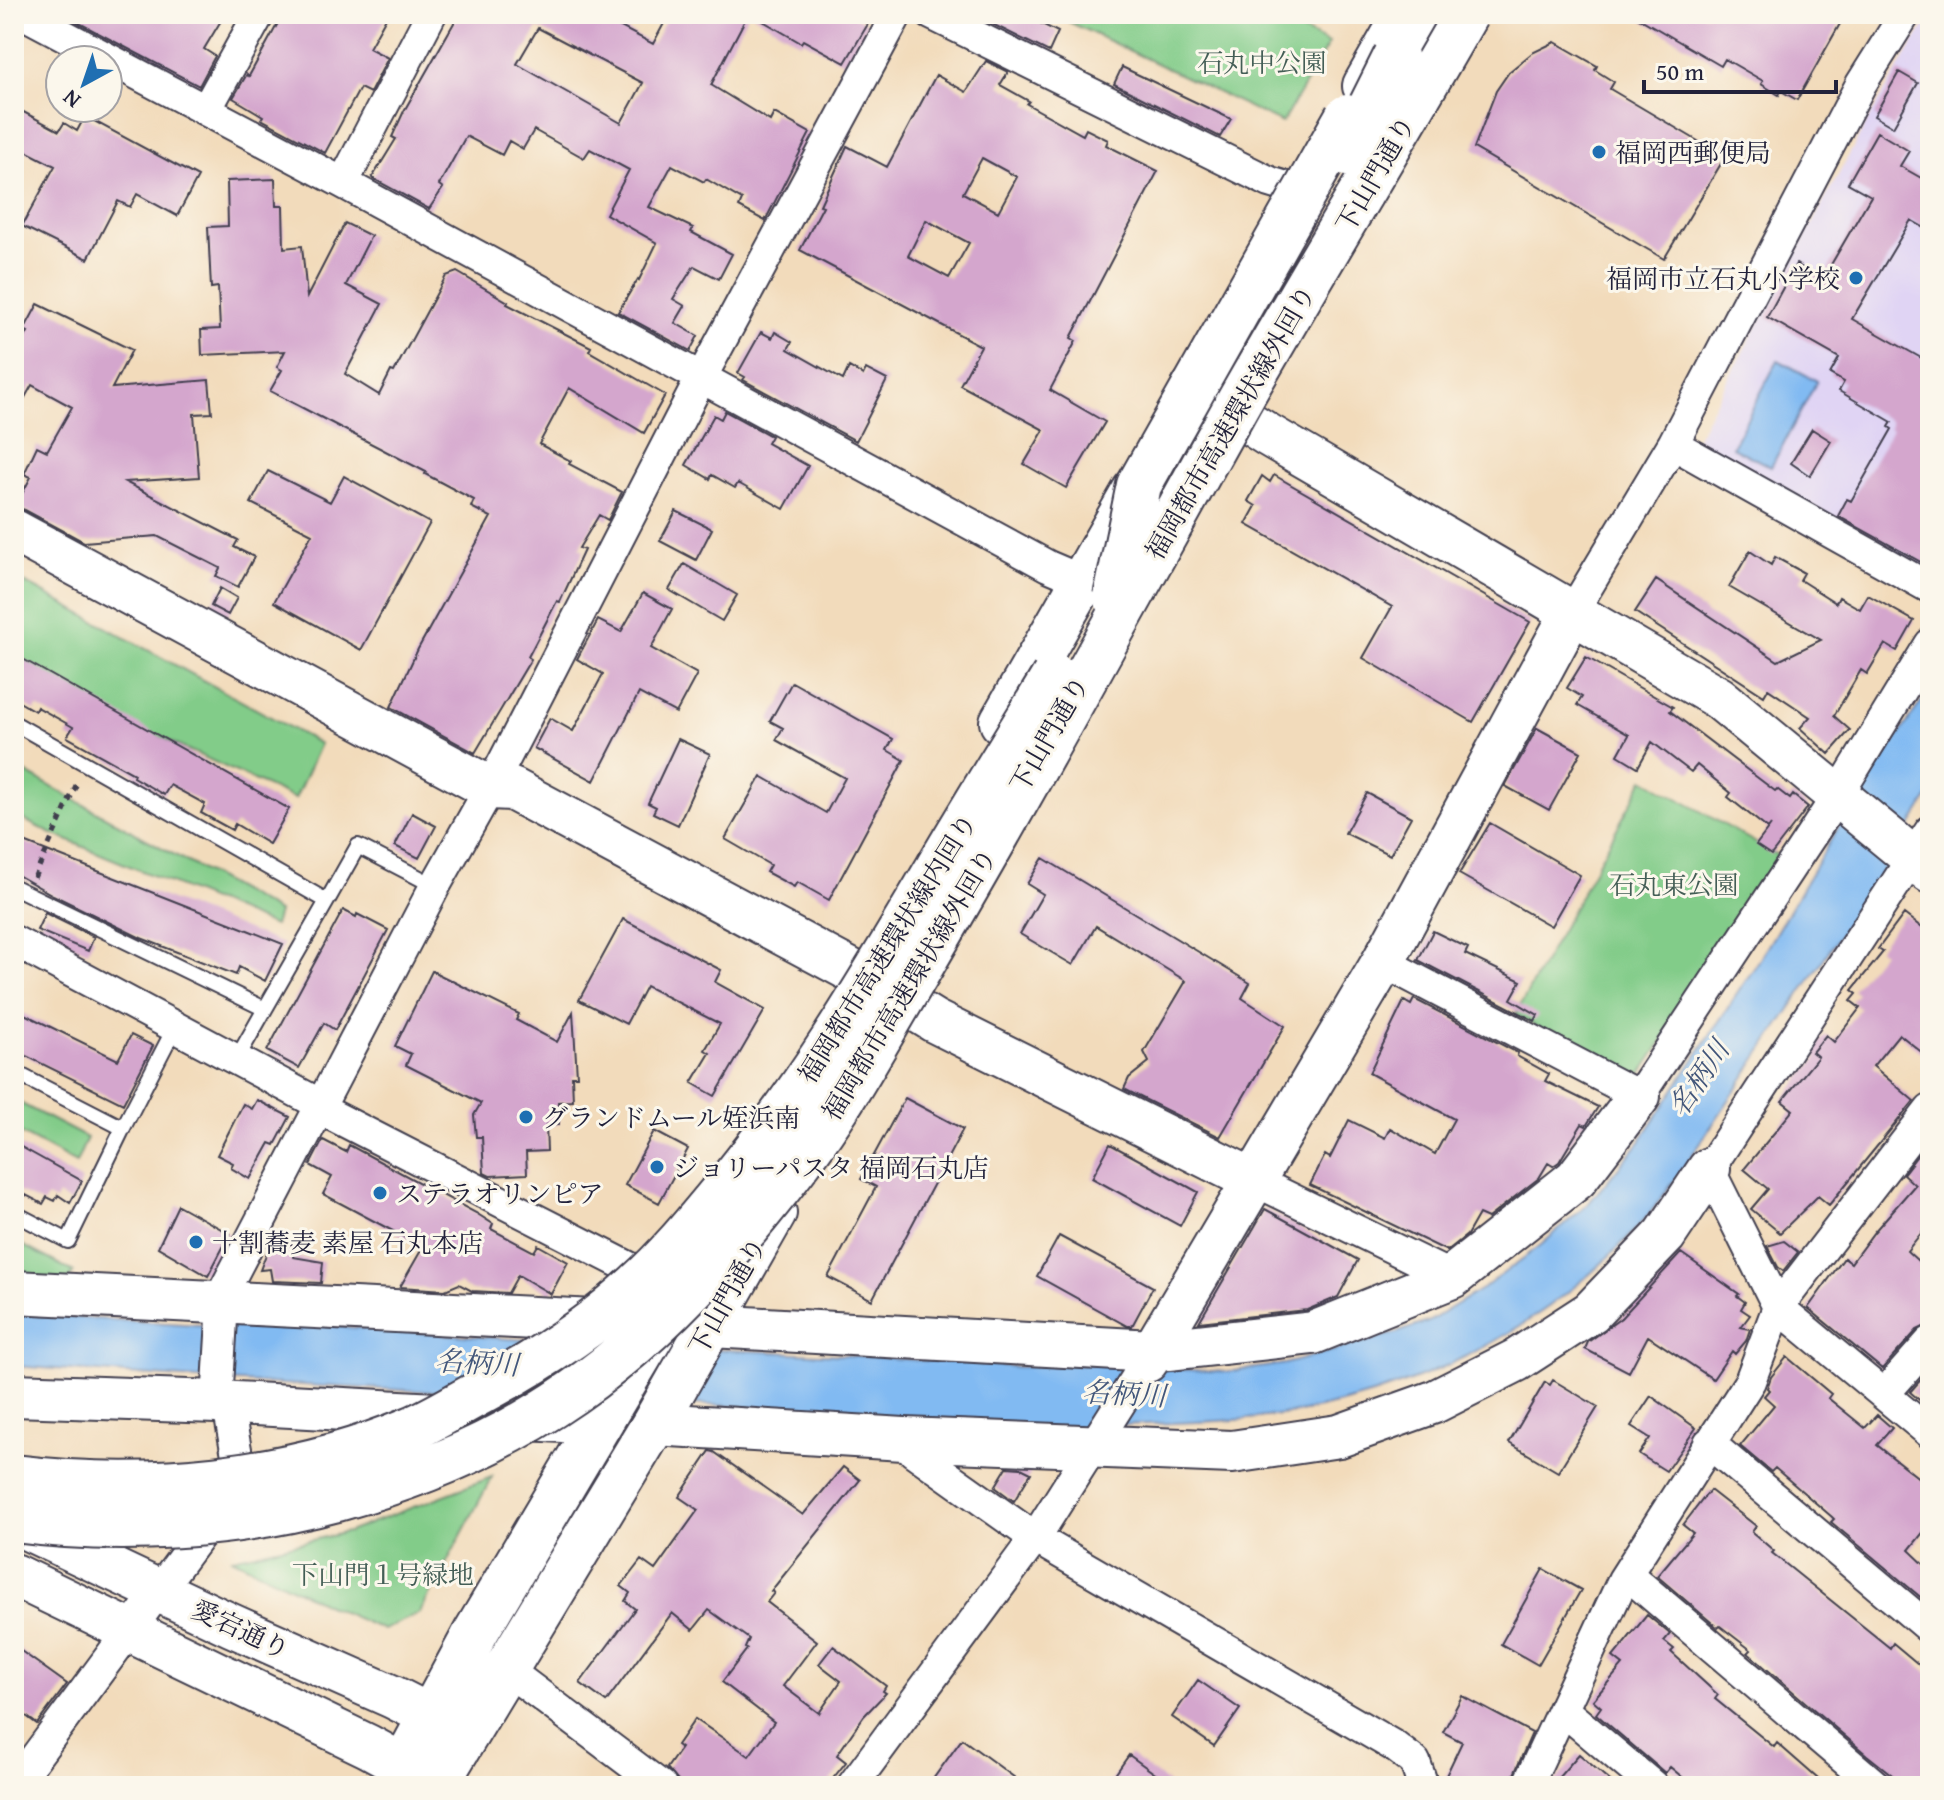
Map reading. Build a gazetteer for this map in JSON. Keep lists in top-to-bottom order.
{
  "streets": {
    "main road": ["下山門通り", "福岡都市高速環状線外回り", "福岡都市高速環状線内回り"],
    "street": ["愛宕通り"]
  },
  "crossings": [
    ["下山門通り", "福岡都市高速環状線外回り"],
    ["下山門通り", "福岡都市高速環状線内回り"],
    ["下山門通り", "愛宕通り"],
    ["福岡都市高速環状線外回り", "愛宕通り"]
  ],
  "water": ["名柄川"],
  "parks": ["石丸中公園", "石丸東公園", "下山門１号緑地"],
  "places": [
    "福岡西郵便局",
    "福岡市立石丸小学校",
    "グランドムール姪浜南",
    "ジョリーパスタ 福岡石丸店",
    "ステラオリンピア",
    "十割蕎麦 素屋 石丸本店"
  ],
  "scale_bar": "50 m",
  "north": "bottom left"
}
